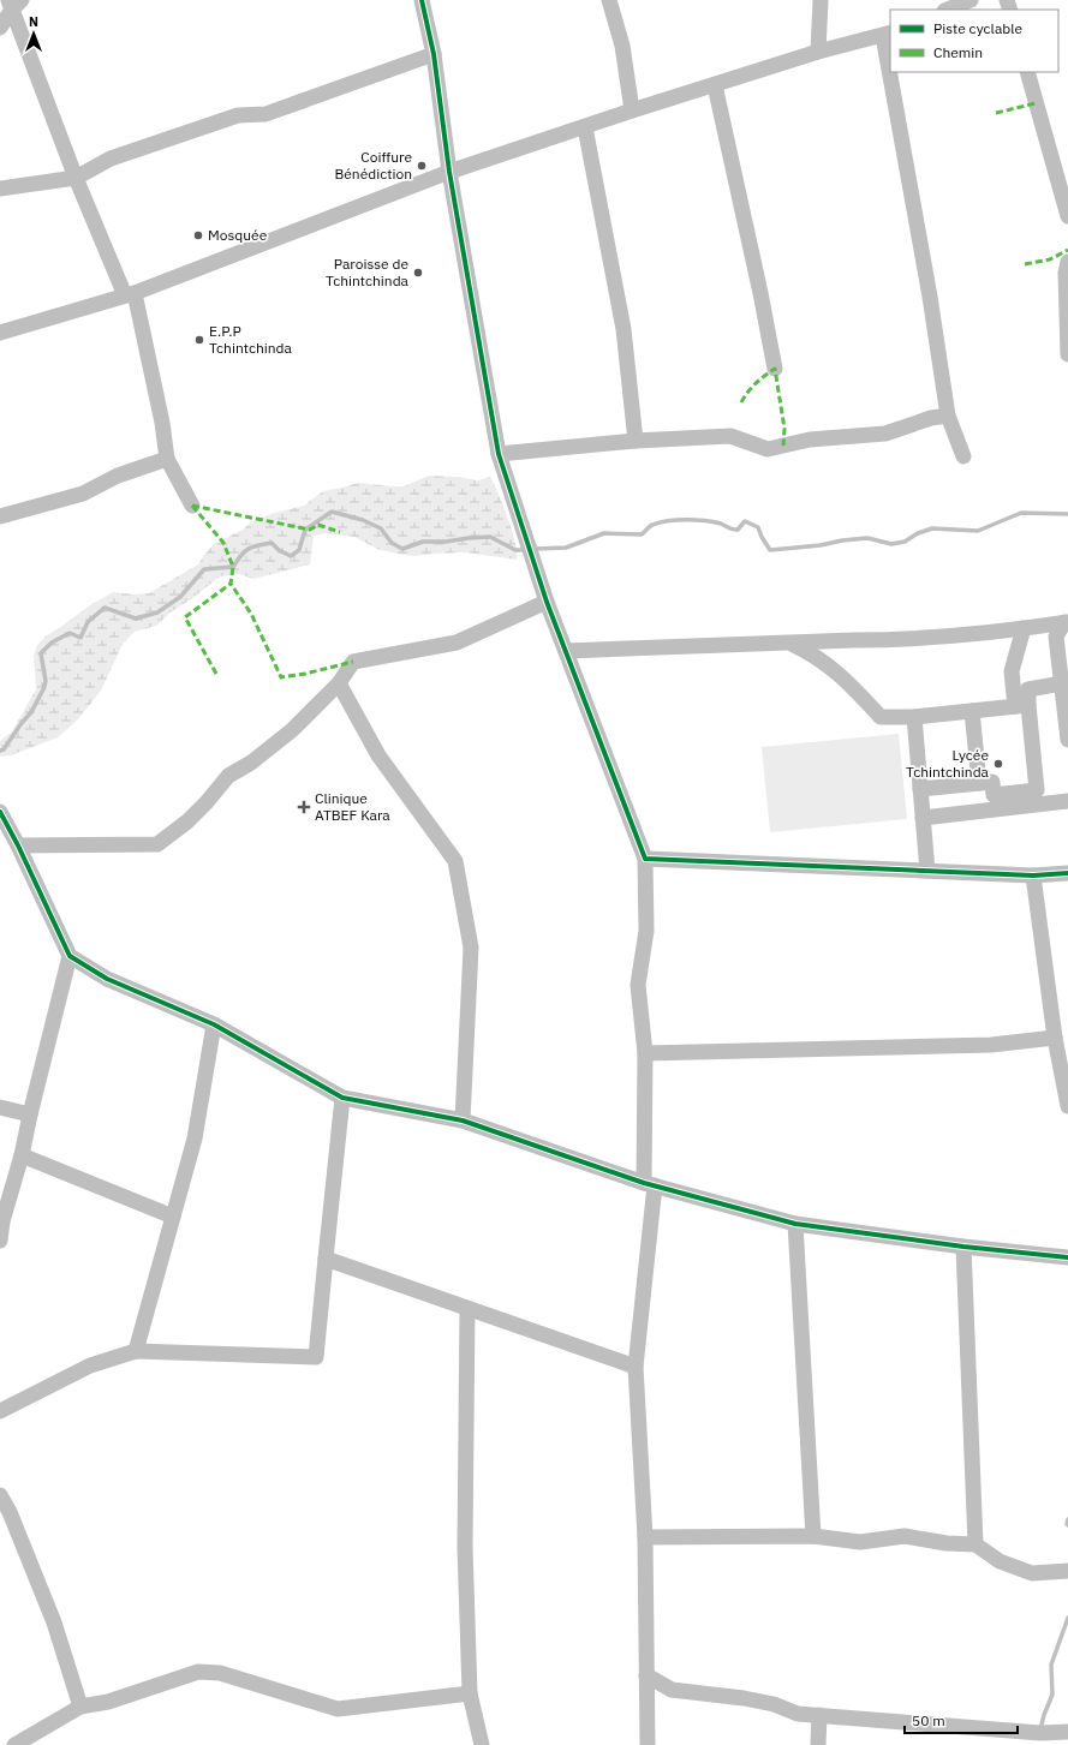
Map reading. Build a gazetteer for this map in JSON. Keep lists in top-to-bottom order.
{
  "places": {
    "other": [
      "Coiffure Bénédiction",
      "Mosquée",
      "Paroisse de Tchintchinda",
      "E.P.P Tchintchinda",
      "Lycée Tchintchinda"
    ],
    "health": ["Clinique ATBEF Kara"]
  },
  "legend": ["Piste cyclable", "Chemin"],
  "scale_bar": "50 m",
  "north": "top"
}
